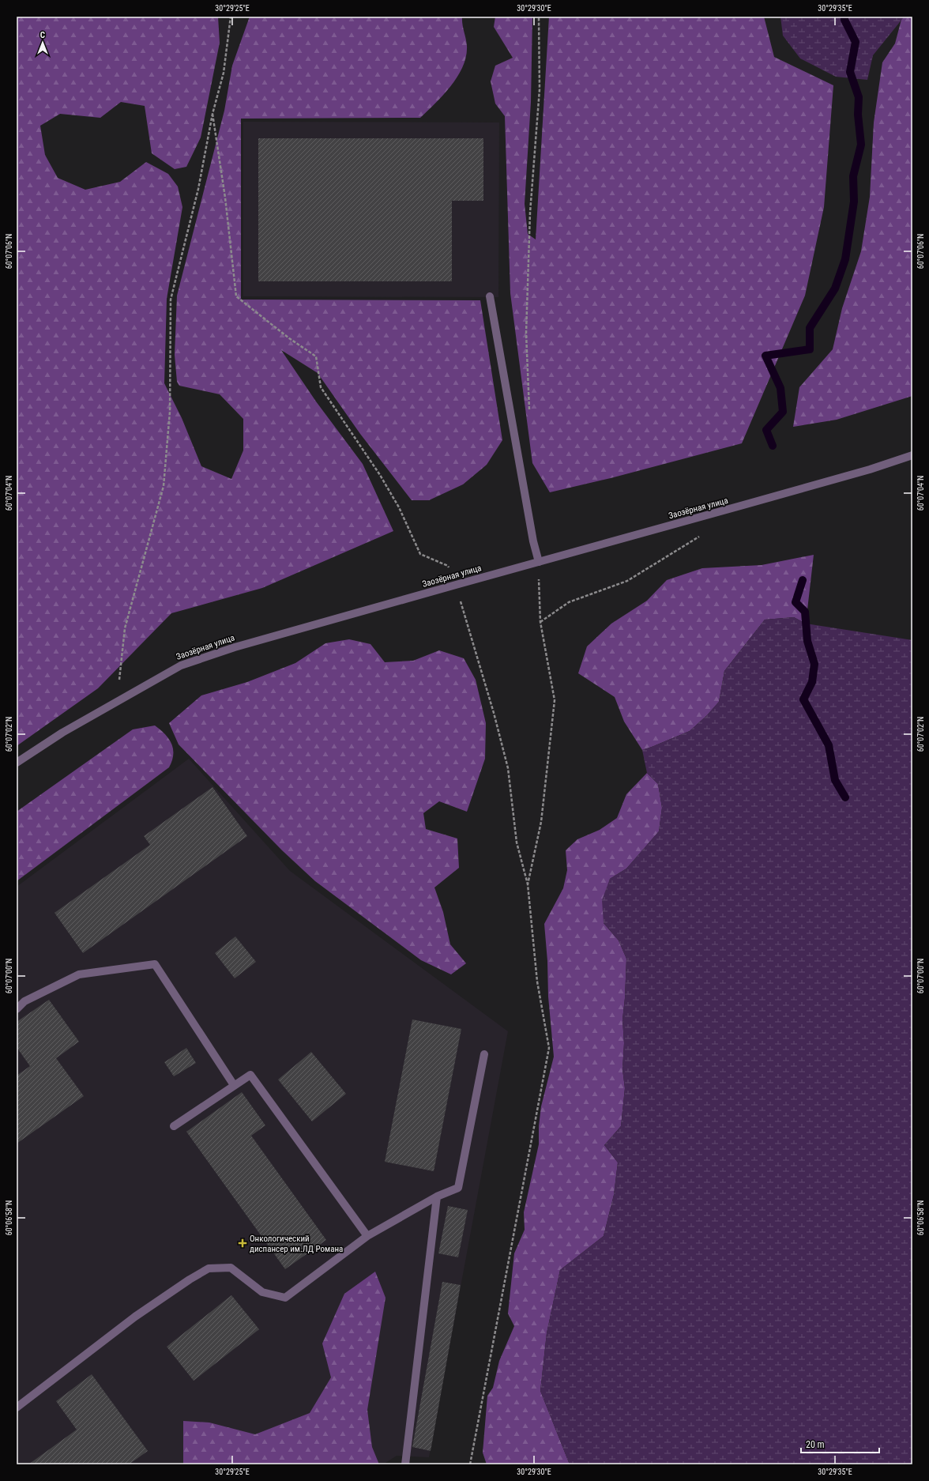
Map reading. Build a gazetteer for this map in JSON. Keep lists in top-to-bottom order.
{
  "streets": {
    "street": ["Заозёрная улица"]
  },
  "places": {
    "health": ["Онкологический диспансер им.ЛД Романа"]
  },
  "scale_bar": "20 m",
  "north": "top",
  "coordinates": [
    "30°29'25\"E",
    "30°29'30\"E",
    "30°29'35\"E",
    "60°07'06\"N",
    "60°07'04\"N",
    "60°07'02\"N",
    "60°07'00\"N",
    "60°06'58\"N"
  ]
}
